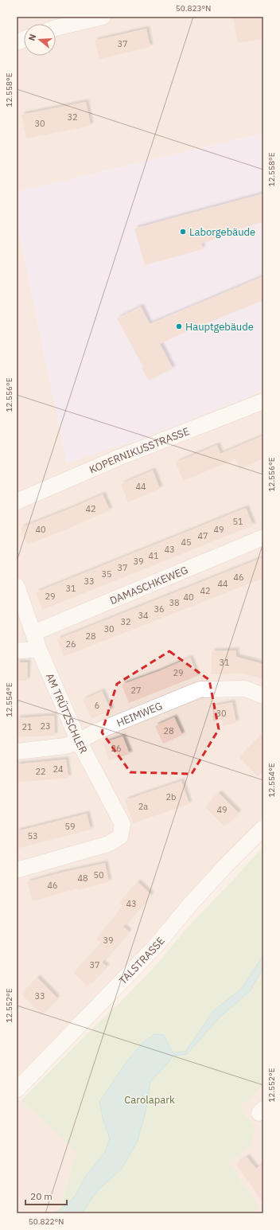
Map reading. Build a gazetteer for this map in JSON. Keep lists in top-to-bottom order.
{
  "streets": {
    "street": [
      "KOPERNIKUSSTRASSE",
      "DAMASCHKEWEG",
      "AM TRÜTZSCHLER",
      "HEIMWEG",
      "TALSTRASSE"
    ]
  },
  "crossings": [
    ["DAMASCHKEWEG", "AM TRÜTZSCHLER"],
    ["AM TRÜTZSCHLER", "HEIMWEG"]
  ],
  "parks": ["Carolapark"],
  "places": ["Laborgebäude", "Hauptgebäude"],
  "house_numbers": [
    "37",
    "32",
    "30",
    "44",
    "42",
    "51",
    "40",
    "49",
    "47",
    "45",
    "43",
    "41",
    "39",
    "37",
    "35",
    "46",
    "33",
    "44",
    "31",
    "42",
    "29",
    "40",
    "38",
    "36",
    "34",
    "32",
    "30",
    "28",
    "26",
    "31",
    "29",
    "27",
    "6",
    "30",
    "23",
    "21",
    "28",
    "26",
    "24",
    "22",
    "2b",
    "2a",
    "49",
    "59",
    "53",
    "50",
    "48",
    "46",
    "43",
    "39",
    "37",
    "33"
  ],
  "scale_bar": "20 m",
  "north": "left",
  "coordinates": [
    "50.823°N",
    "12.558°E",
    "12.556°E",
    "12.554°E",
    "12.552°E",
    "50.822°N"
  ]
}
